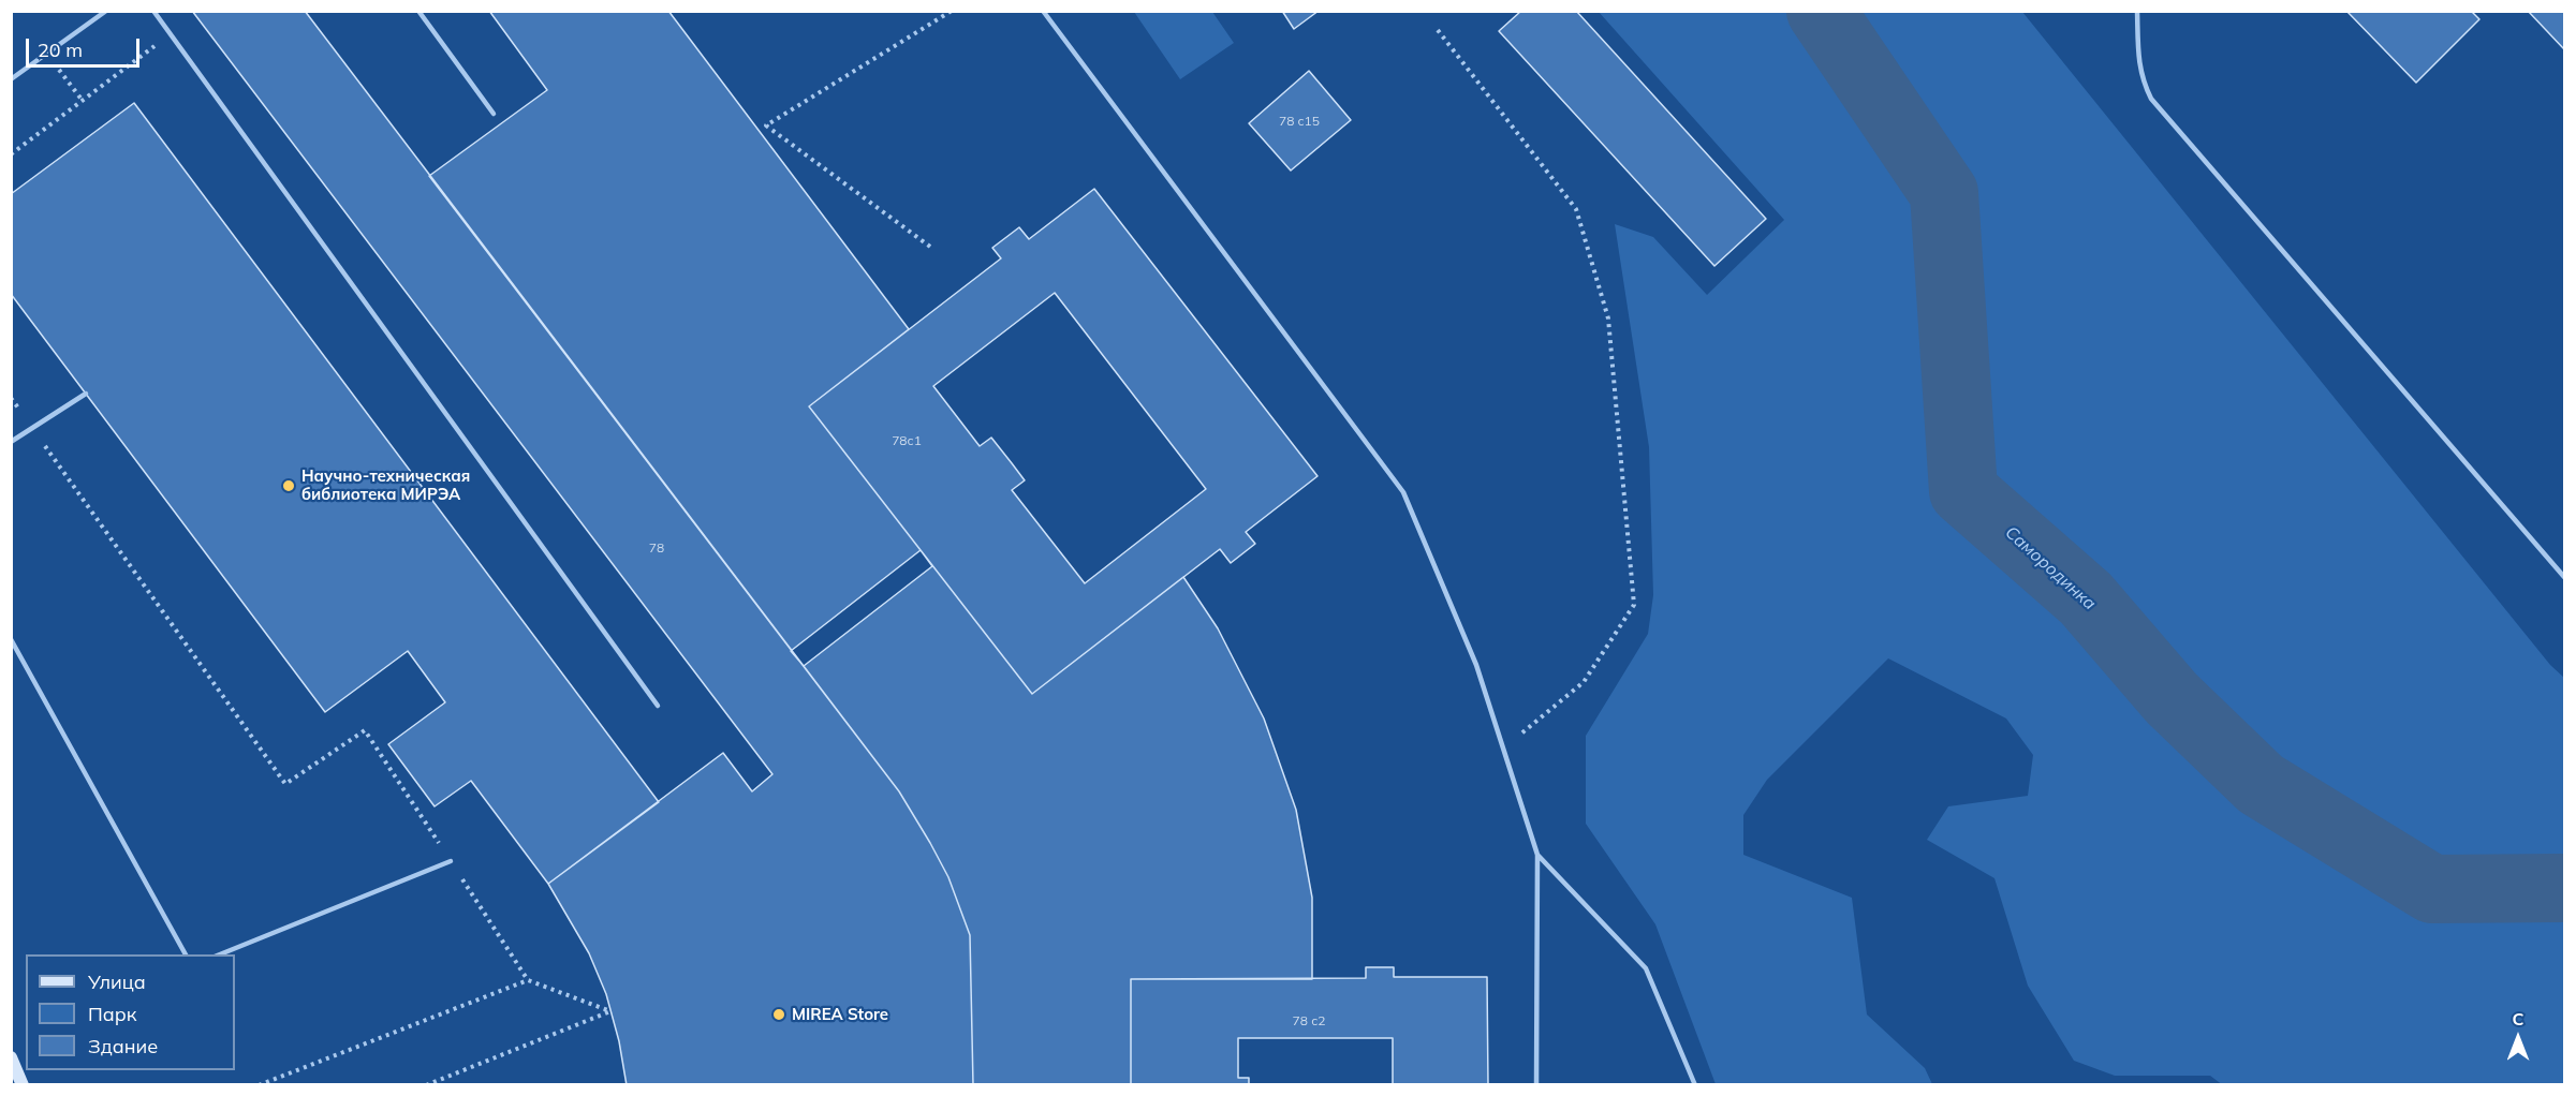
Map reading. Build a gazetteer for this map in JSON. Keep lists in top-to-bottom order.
{
  "water": ["Самородинка"],
  "places": ["Научно-техническая библиотека МИРЭА", "MIREA Store"],
  "house_numbers": [
    "78 с15",
    "78с1",
    "78",
    "78 с2"
  ],
  "legend": ["Улица", "Парк", "Здание"],
  "scale_bar": "20 m",
  "north": "top"
}
